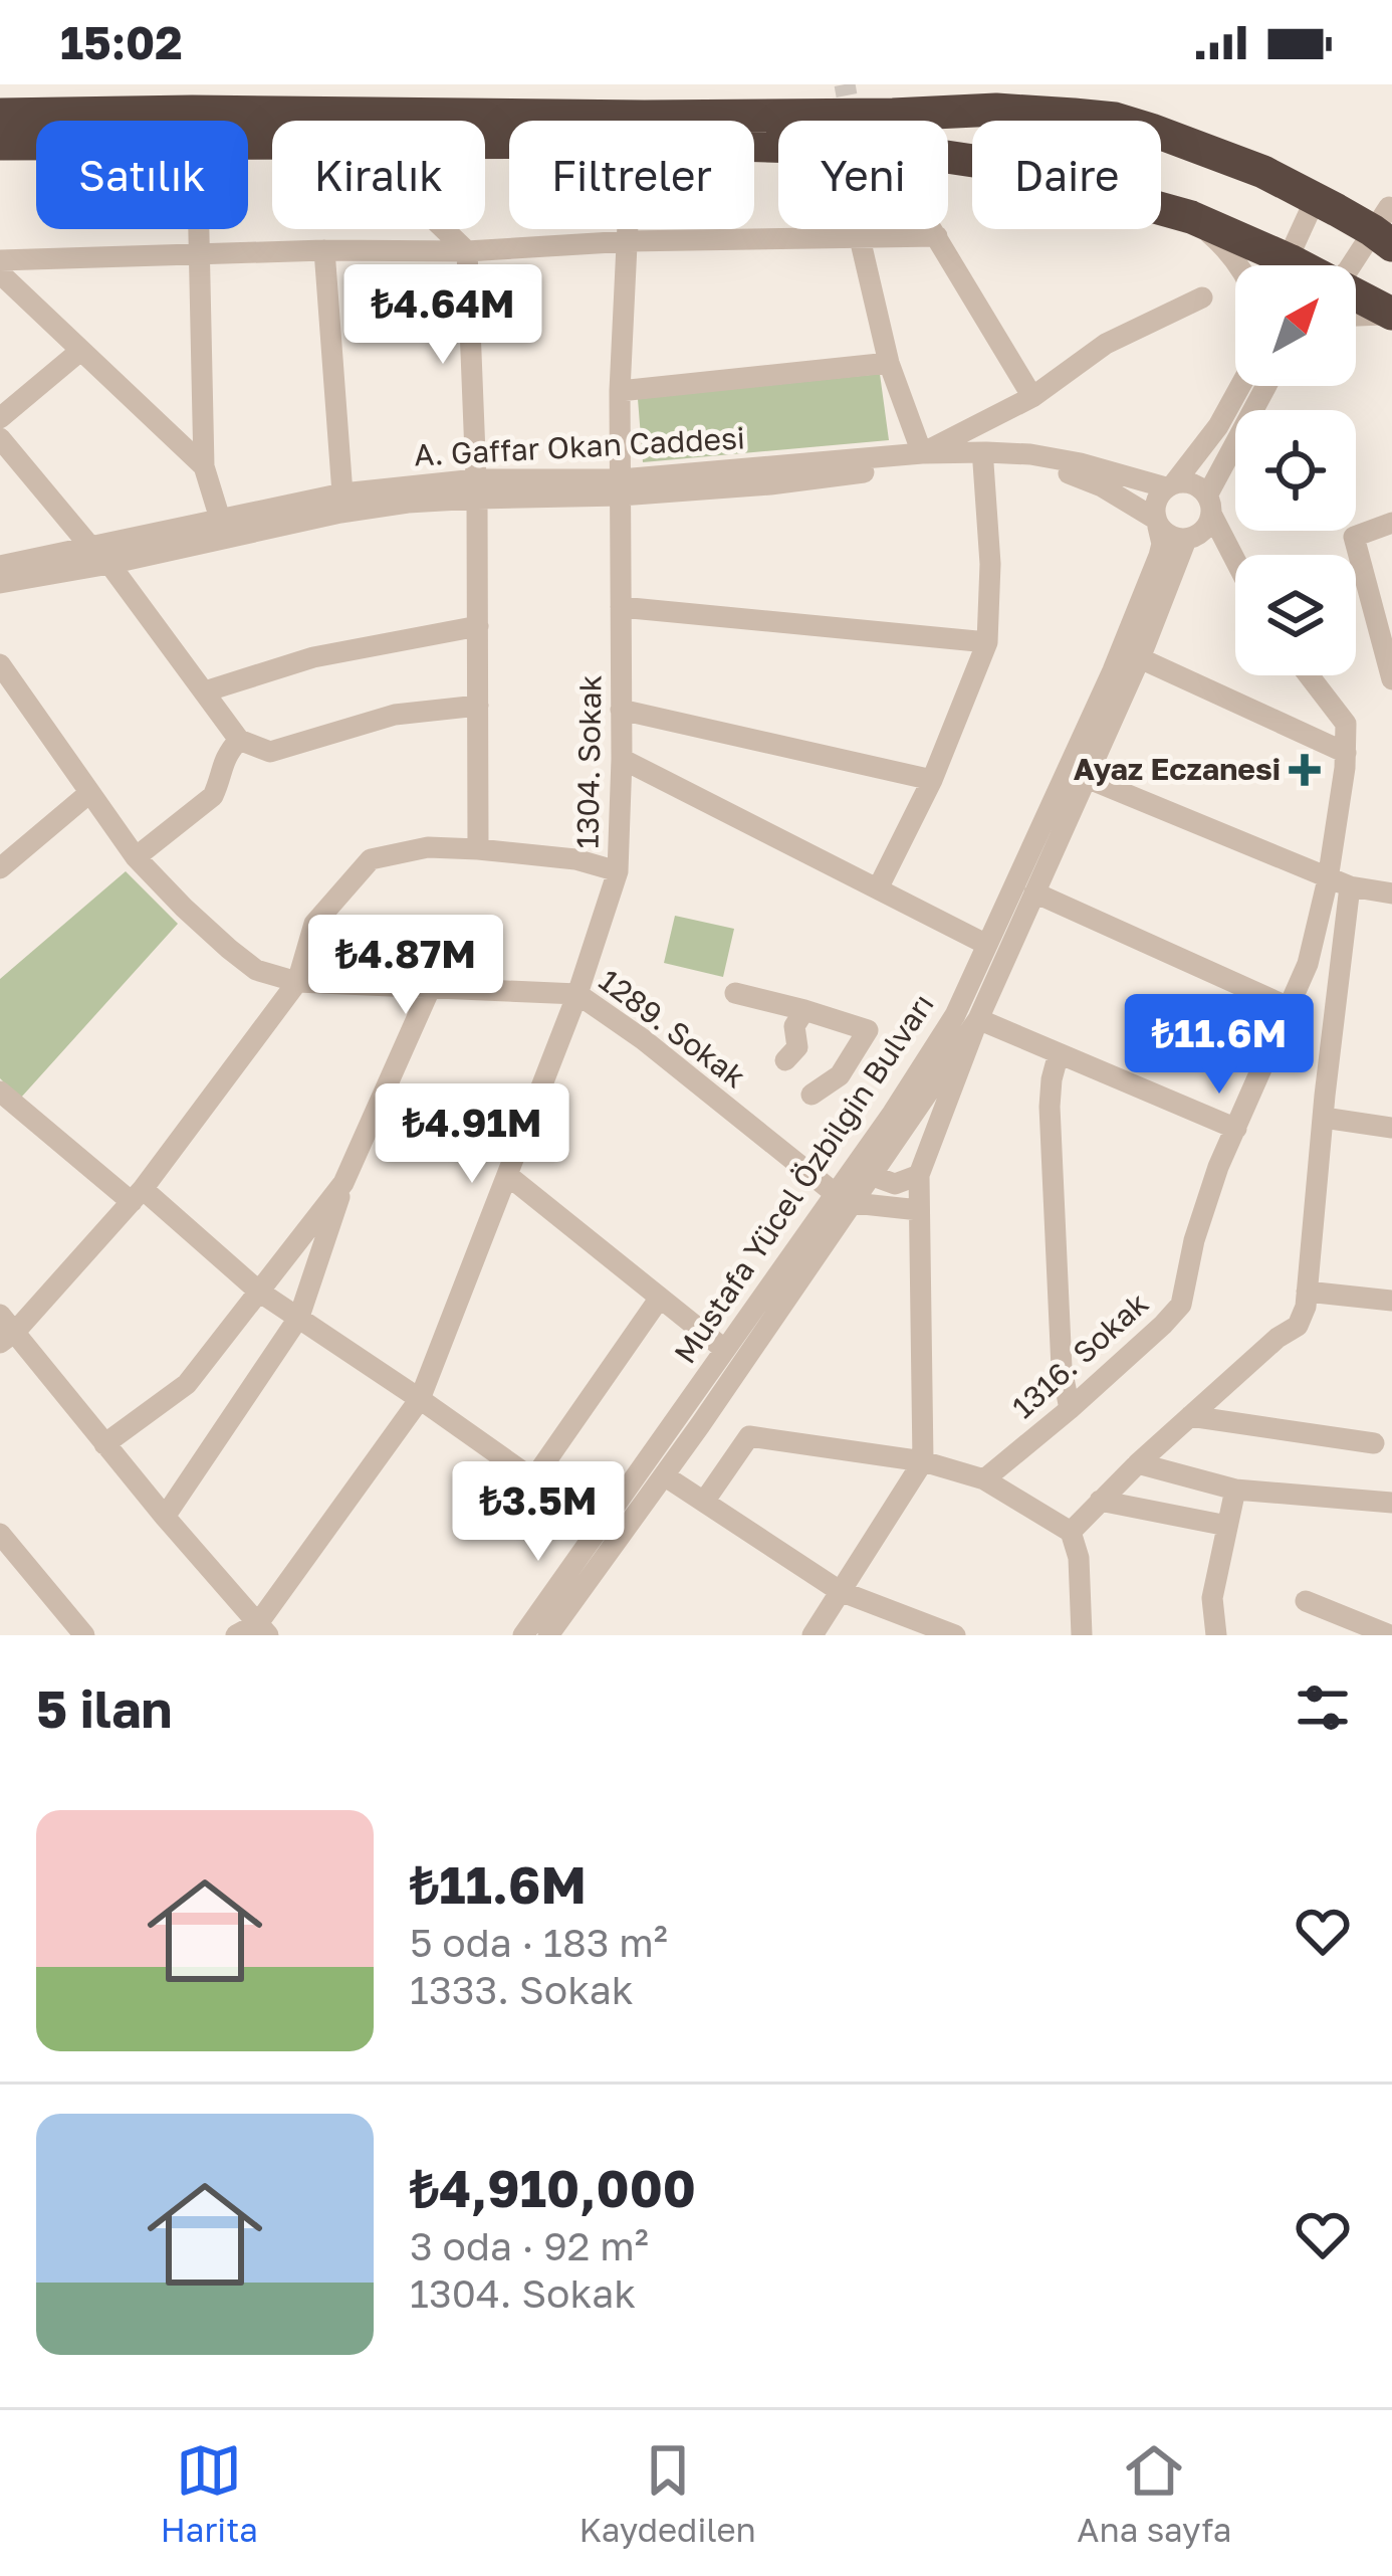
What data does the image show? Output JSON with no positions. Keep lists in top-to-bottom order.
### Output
{
  "streets": {
    "street": [
      "A. Gaffar Okan Caddesi",
      "1304. Sokak",
      "1289. Sokak",
      "Mustafa Yücel Özbilgin Bulvarı",
      "1316. Sokak"
    ]
  },
  "crossings": [
    ["A. Gaffar Okan Caddesi", "1304. Sokak"],
    ["A. Gaffar Okan Caddesi", "Mustafa Yücel Özbilgin Bulvarı"],
    ["1304. Sokak", "1289. Sokak"],
    ["1289. Sokak", "Mustafa Yücel Özbilgin Bulvarı"]
  ],
  "places": {
    "health": ["Ayaz Eczanesi"]
  },
  "north": "top right",
  "page": {
    "status": "15:02",
    "chip": [
      "Satılık",
      "Kiralık",
      "Filtreler",
      "Yeni",
      "Daire"
    ],
    "price": [
      "₺4.64M",
      "₺4.87M",
      "₺11.6M",
      "₺4.91M",
      "₺3.5M"
    ],
    "heading": "5 ilan",
    "list": [
      {
        "name": "₺11.6M",
        "note": "5 oda · 183 m² · 1333. Sokak"
      },
      {
        "name": "₺4,910,000",
        "note": "3 oda · 92 m² · 1304. Sokak"
      }
    ],
    "tabs": ["Harita", "Kaydedilen", "Ana sayfa"]
  }
}
